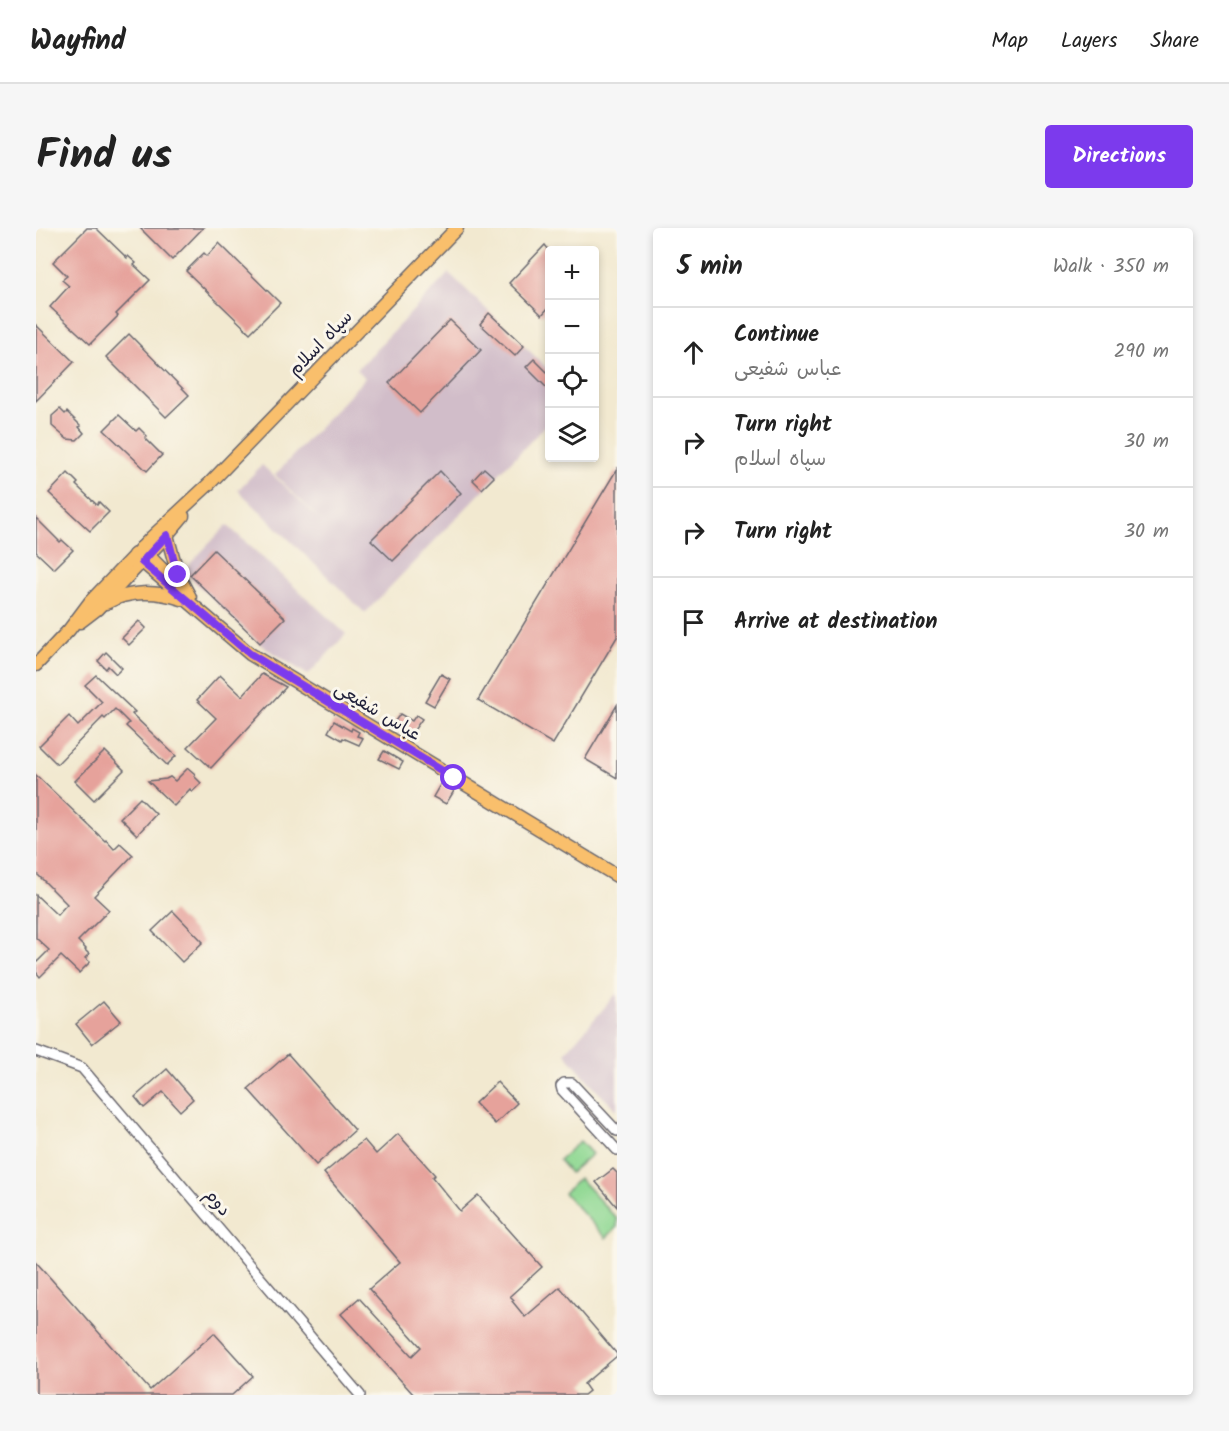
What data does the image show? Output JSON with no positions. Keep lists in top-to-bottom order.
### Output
{
  "streets": {
    "main road": ["سپاه اسلام", "عباس شفیعی"],
    "lane": ["دوم"]
  },
  "crossings": [
    ["سپاه اسلام", "عباس شفیعی"]
  ],
  "page": {
    "header": "Wayfind",
    "nav": ["Map", "Layers", "Share"],
    "title": "Find us",
    "buttons": "Directions",
    "heading": ["5 min", "Walk · 350 m"],
    "map_buttons": ["+", "−"],
    "list": [
      ["Continue", "عباس شفیعی", "290 m"],
      ["Turn right", "سپاه اسلام", "30 m"],
      ["Turn right", "30 m"],
      "Arrive at destination"
    ]
  }
}
